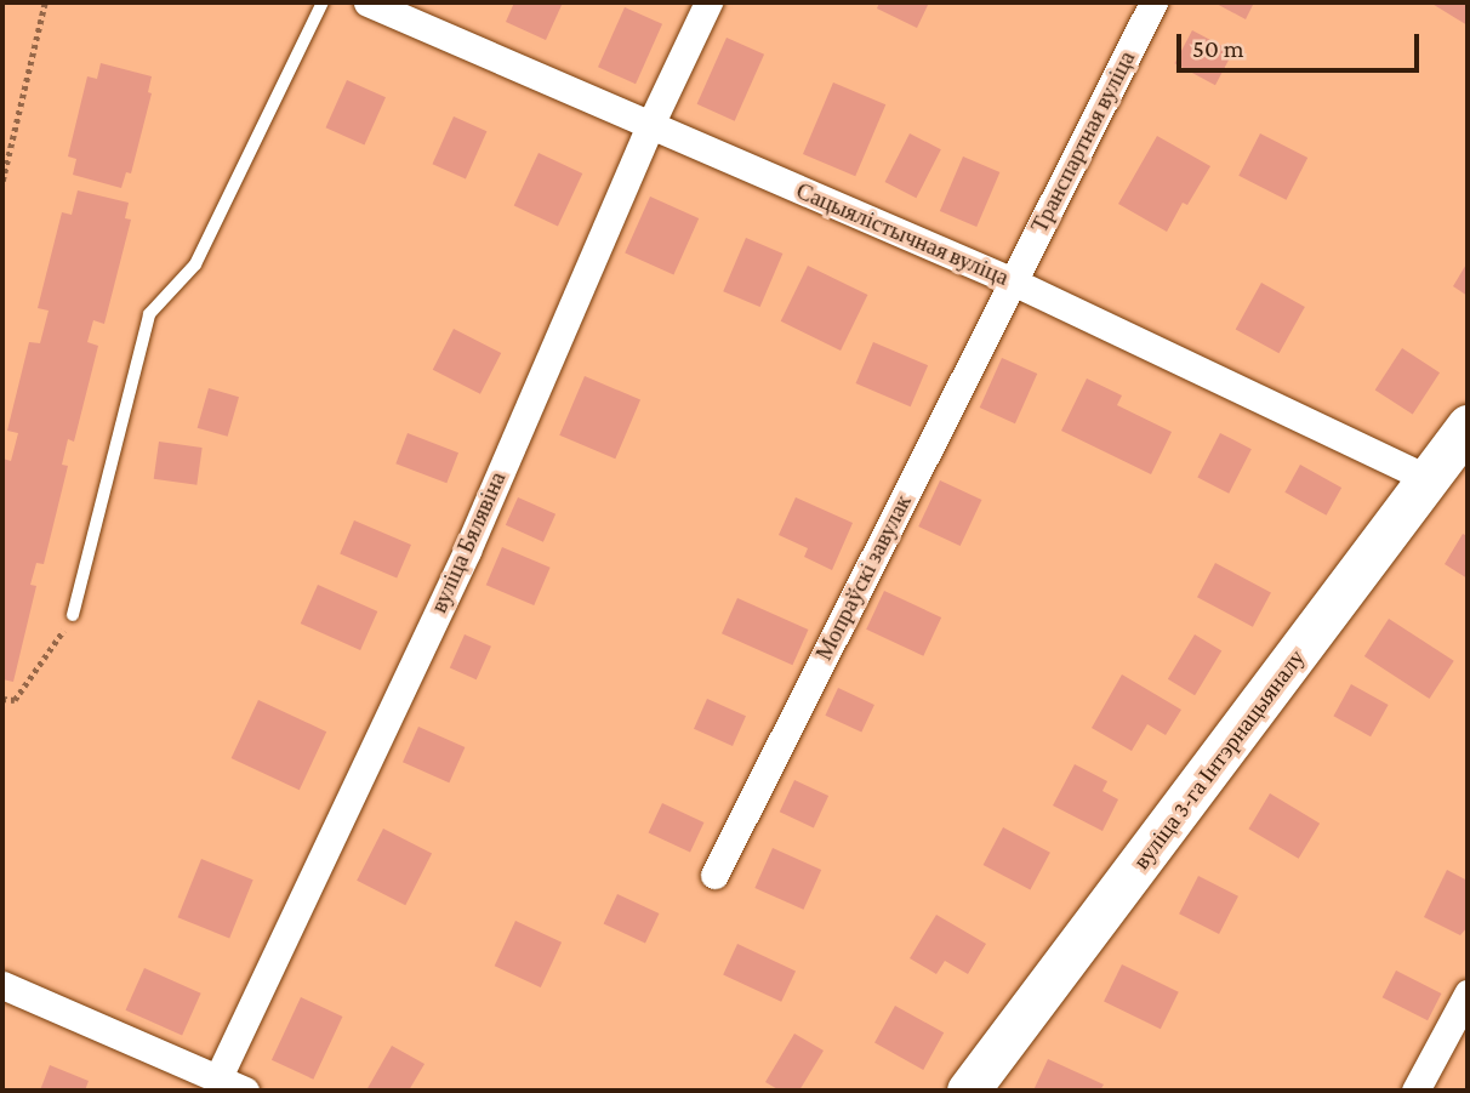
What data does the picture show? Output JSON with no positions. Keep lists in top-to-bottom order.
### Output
{
  "streets": {
    "main road": ["вуліца 3-га Інтэрнацыяналу"],
    "street": [
      "Транспартная вуліца",
      "Сацыялістычная вуліца",
      "вуліца Бялявіна",
      "Мопраўскі завулак"
    ]
  },
  "crossings": [
    ["Транспартная вуліца", "Сацыялістычная вуліца"],
    ["Транспартная вуліца", "Мопраўскі завулак"],
    ["Сацыялістычная вуліца", "вуліца Бялявіна"],
    ["Сацыялістычная вуліца", "Мопраўскі завулак"],
    ["Сацыялістычная вуліца", "вуліца 3-га Інтэрнацыяналу"]
  ],
  "scale_bar": "50 m"
}
